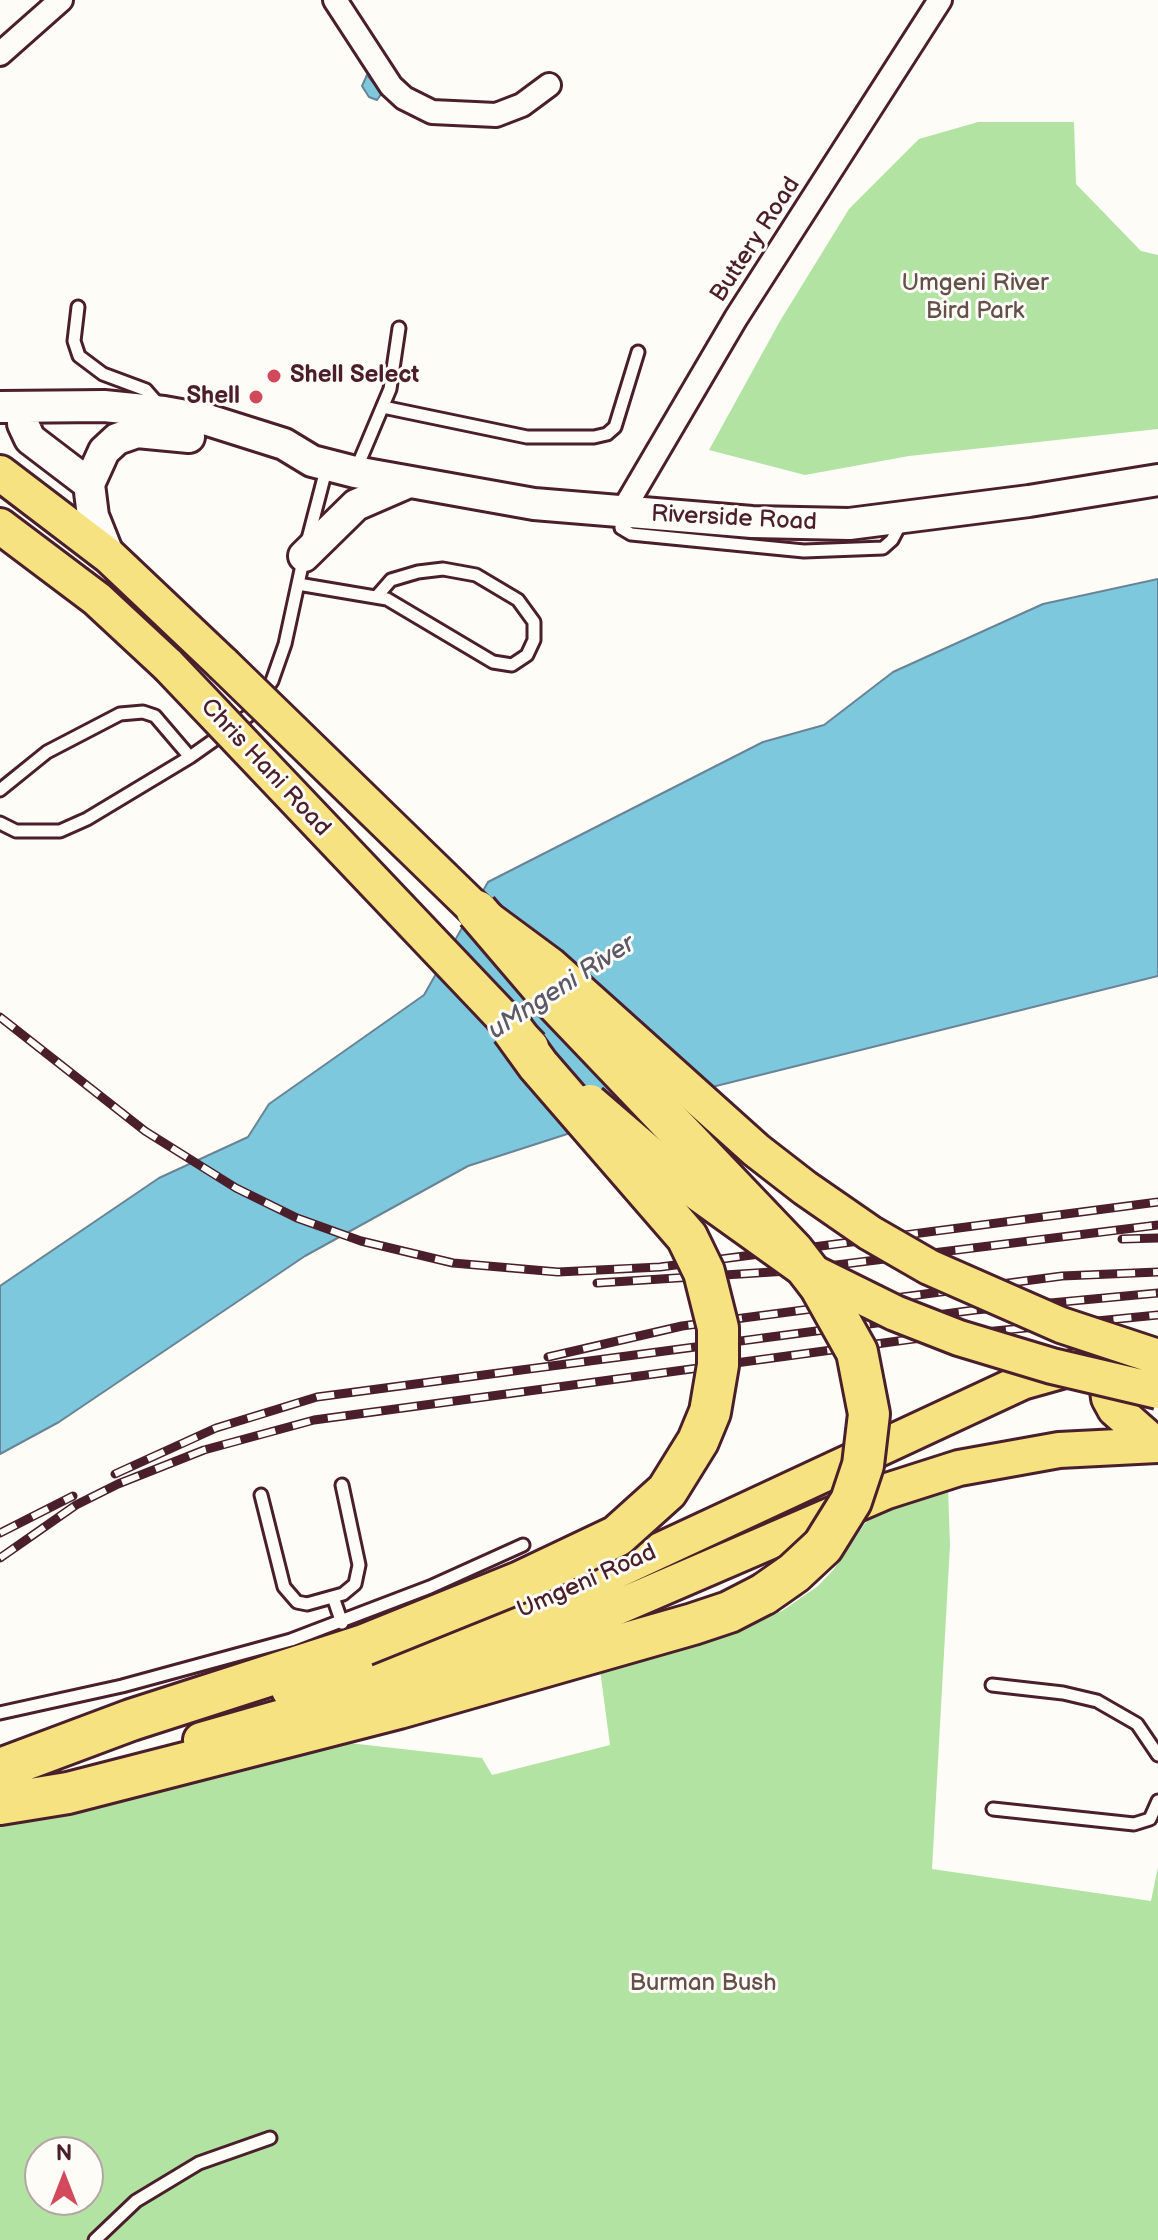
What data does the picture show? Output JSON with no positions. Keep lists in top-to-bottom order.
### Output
{
  "streets": {
    "main road": ["Riverside Road", "Chris Hani Road", "Umgeni Road"],
    "street": ["Buttery Road"]
  },
  "crossings": [
    ["Buttery Road", "Riverside Road"],
    ["Chris Hani Road", "Umgeni Road"]
  ],
  "water": ["uMngeni River"],
  "parks": ["Umgeni River Bird Park", "Burman Bush"],
  "places": ["Shell Select", "Shell"],
  "north": "top"
}
